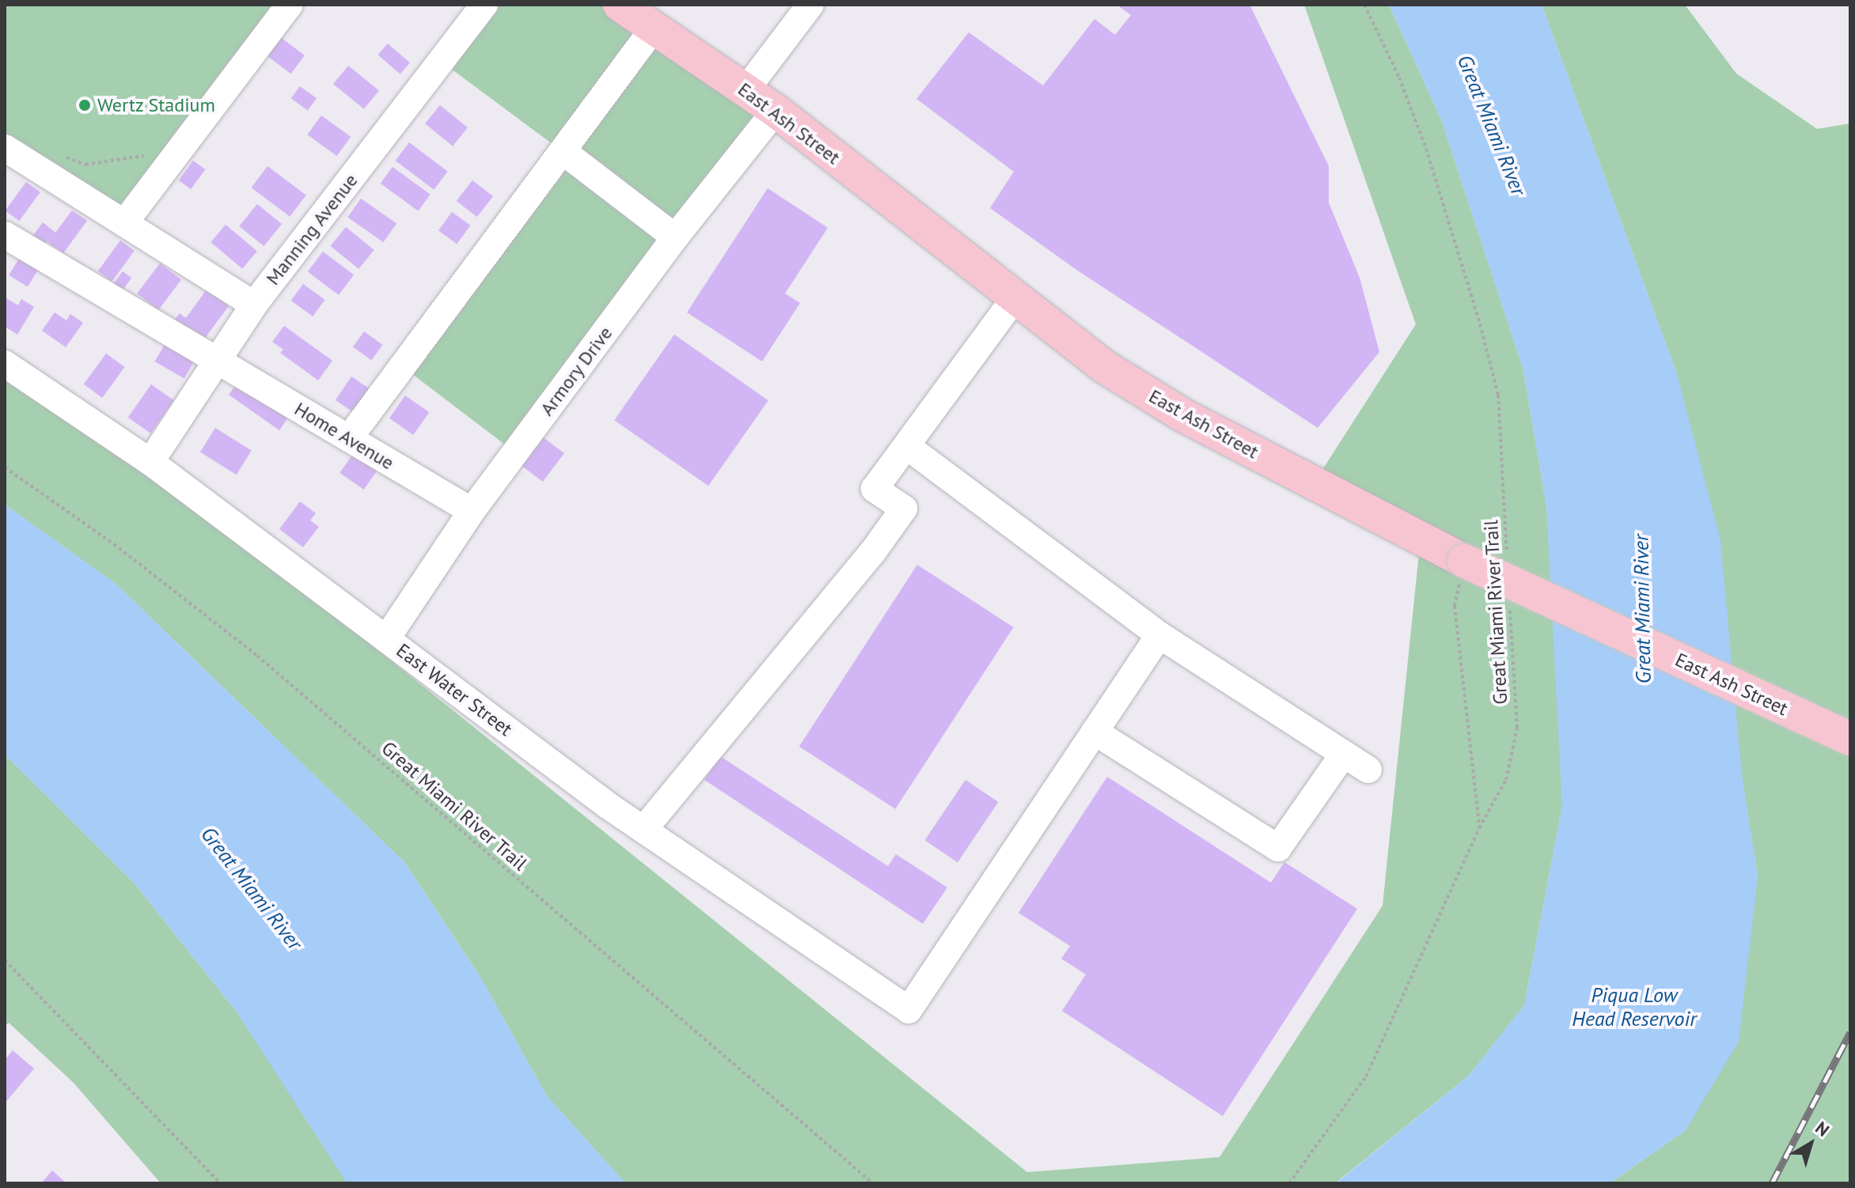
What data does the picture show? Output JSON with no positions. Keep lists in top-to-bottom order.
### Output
{
  "streets": {
    "main road": ["East Ash Street"],
    "street": [
      "Manning Avenue",
      "Armory Drive",
      "Home Avenue",
      "East Water Street"
    ],
    "path": ["Great Miami River Trail"]
  },
  "crossings": [
    ["East Ash Street", "Armory Drive"],
    ["Manning Avenue", "Home Avenue"],
    ["Manning Avenue", "East Water Street"],
    ["Armory Drive", "Home Avenue"],
    ["Armory Drive", "East Water Street"]
  ],
  "water": ["Great Miami River", "Piqua Low Head Reservoir"],
  "places": ["Wertz Stadium"],
  "north": "top right"
}
